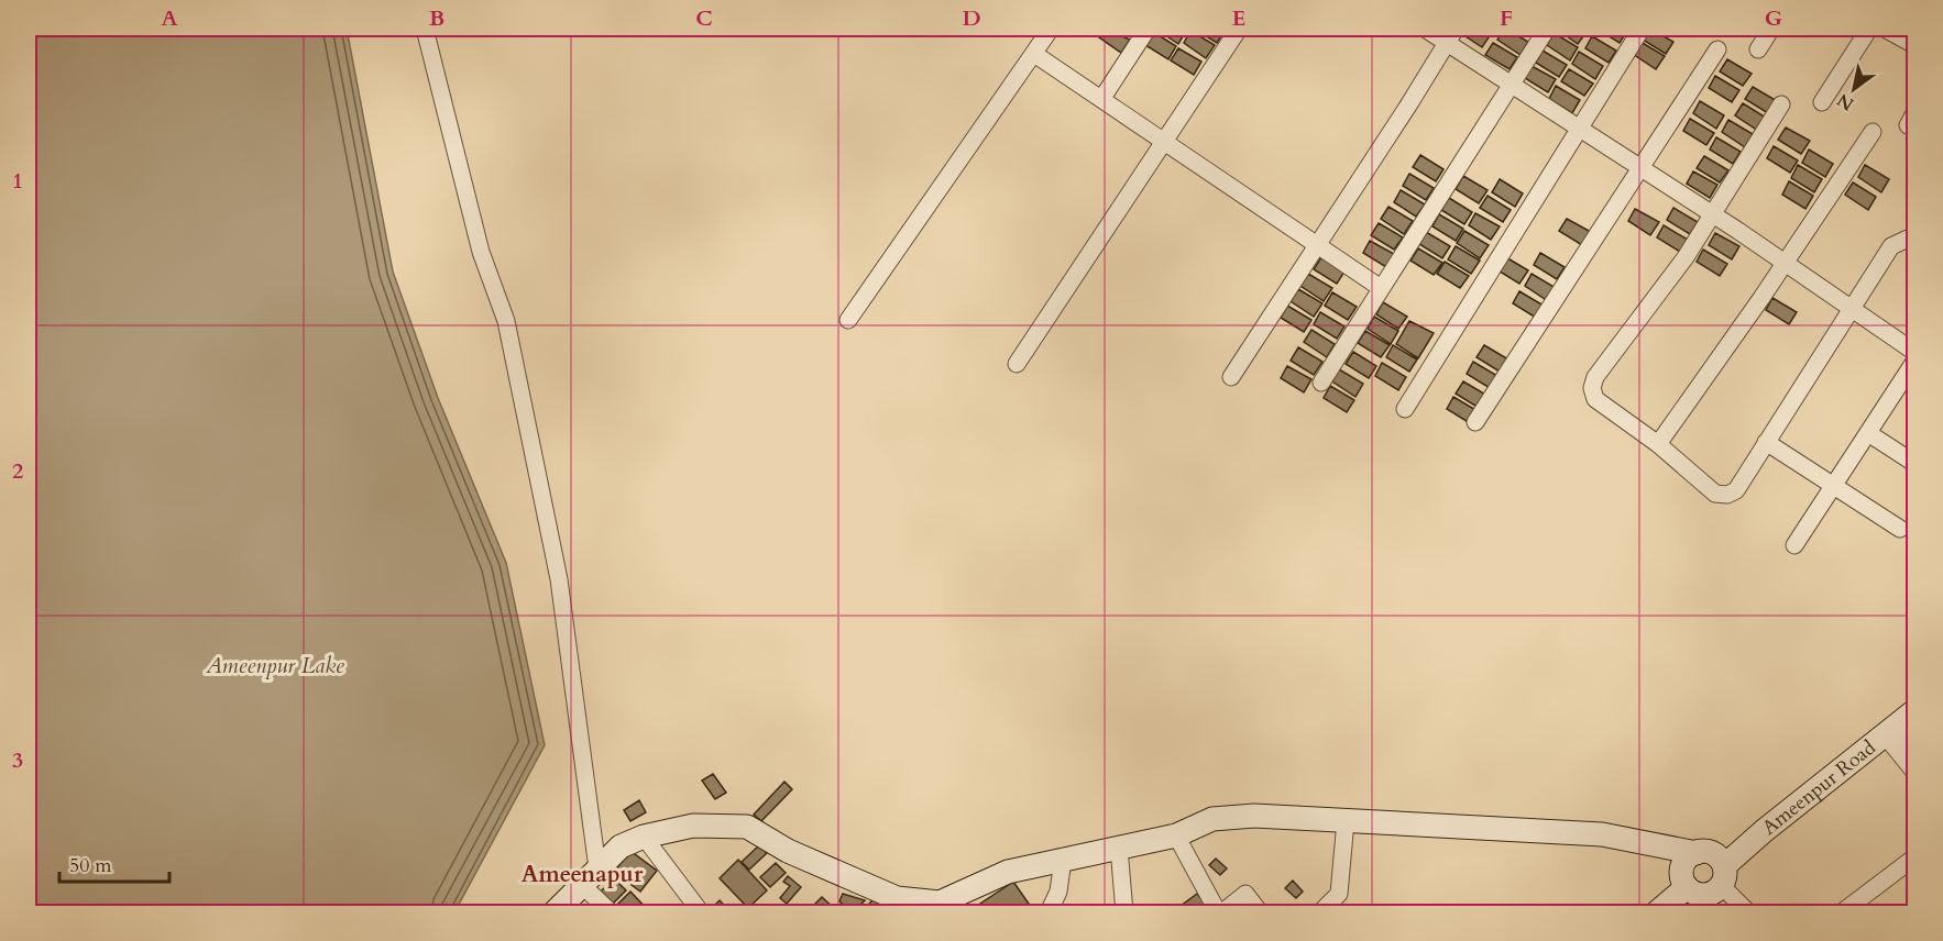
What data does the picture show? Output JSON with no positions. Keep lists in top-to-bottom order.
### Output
{
  "streets": {
    "street": ["Ameenpur Road"]
  },
  "districts": ["Ameenapur"],
  "water": ["Ameenpur Lake"],
  "scale_bar": "50 m",
  "north": "bottom left",
  "grid": {
    "columns": [
      "A",
      "B",
      "C",
      "D",
      "E",
      "F",
      "G"
    ],
    "rows": ["1", "2", "3"]
  }
}
